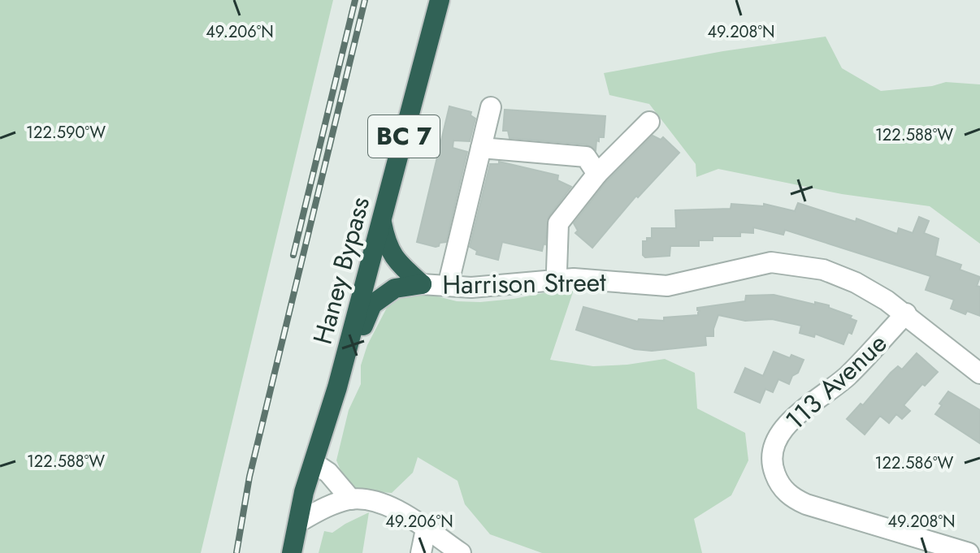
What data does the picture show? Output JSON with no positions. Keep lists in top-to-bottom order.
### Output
{
  "streets": {
    "highway": ["BC 7", "Haney Bypass"],
    "street": ["Harrison Street", "113 Avenue"]
  },
  "crossings": [
    ["Harrison Street", "113 Avenue"]
  ],
  "coordinates": [
    "49.206°N",
    "49.208°N",
    "122.590°W",
    "122.588°W",
    "122.586°W"
  ]
}
